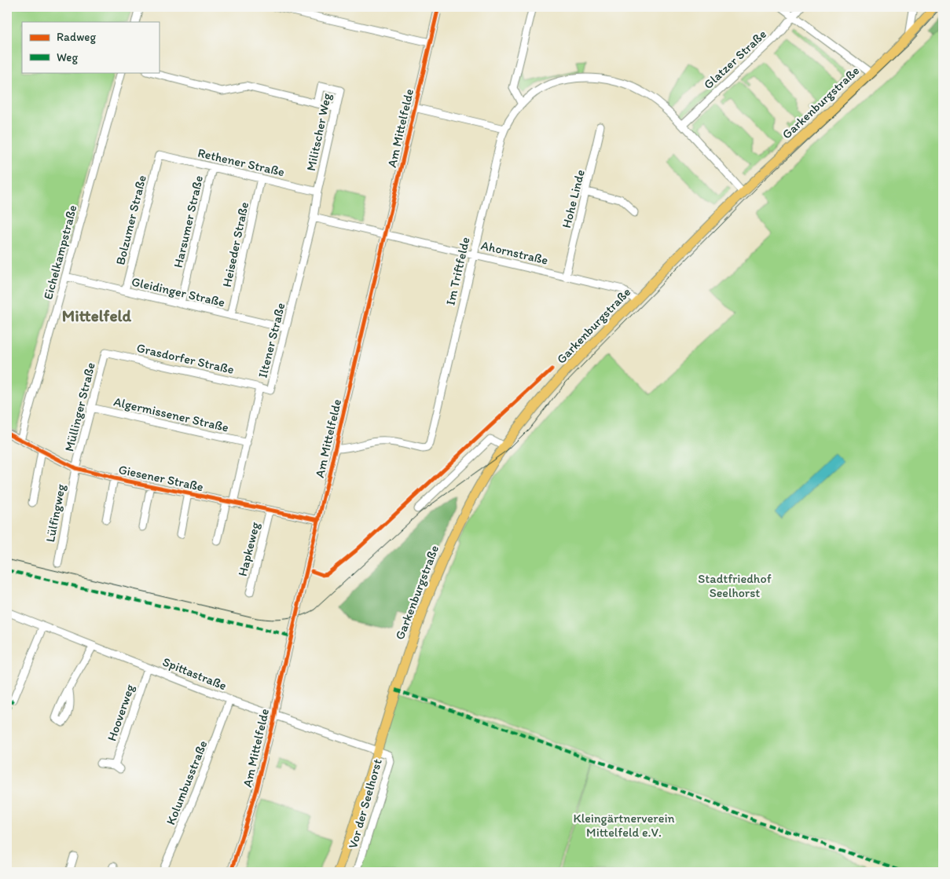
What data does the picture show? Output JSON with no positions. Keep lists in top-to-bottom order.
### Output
{
  "streets": {
    "main road": ["Garkenburgstraße"],
    "street": [
      "Glatzer Straße",
      "Am Mittelfelde",
      "Militscher Weg",
      "Rethener Straße",
      "Hohe Linde",
      "Bolzumer Straße",
      "Harsumer Straße",
      "Heiseder Straße",
      "Eichelkampstraße",
      "Ahornstraße",
      "Im Triftfelde",
      "Gleidinger Straße",
      "Iltener Straße",
      "Grasdorfer Straße",
      "Müllinger Straße",
      "Algermissener Straße",
      "Giesener Straße",
      "Lülfingweg",
      "Hapkeweg",
      "Spittastraße",
      "Hooverweg",
      "Kolumbusstraße",
      "Vor der Seelhorst"
    ]
  },
  "crossings": [
    ["Glatzer Straße", "Im Triftfelde"],
    ["Garkenburgstraße", "Ahornstraße"],
    ["Garkenburgstraße", "Im Triftfelde"],
    ["Garkenburgstraße", "Spittastraße"],
    ["Garkenburgstraße", "Vor der Seelhorst"],
    ["Am Mittelfelde", "Ahornstraße"],
    ["Am Mittelfelde", "Im Triftfelde"],
    ["Am Mittelfelde", "Giesener Straße"],
    ["Am Mittelfelde", "Spittastraße"],
    ["Militscher Weg", "Rethener Straße"],
    ["Militscher Weg", "Iltener Straße"],
    ["Rethener Straße", "Bolzumer Straße"],
    ["Rethener Straße", "Harsumer Straße"],
    ["Rethener Straße", "Heiseder Straße"],
    ["Rethener Straße", "Iltener Straße"],
    ["Hohe Linde", "Ahornstraße"],
    ["Bolzumer Straße", "Gleidinger Straße"],
    ["Harsumer Straße", "Gleidinger Straße"],
    ["Heiseder Straße", "Gleidinger Straße"],
    ["Eichelkampstraße", "Gleidinger Straße"],
    ["Eichelkampstraße", "Giesener Straße"],
    ["Ahornstraße", "Im Triftfelde"],
    ["Ahornstraße", "Iltener Straße"],
    ["Gleidinger Straße", "Iltener Straße"],
    ["Iltener Straße", "Grasdorfer Straße"],
    ["Iltener Straße", "Algermissener Straße"],
    ["Iltener Straße", "Giesener Straße"],
    ["Grasdorfer Straße", "Müllinger Straße"],
    ["Müllinger Straße", "Algermissener Straße"],
    ["Müllinger Straße", "Giesener Straße"],
    ["Müllinger Straße", "Lülfingweg"],
    ["Giesener Straße", "Lülfingweg"],
    ["Giesener Straße", "Hapkeweg"],
    ["Spittastraße", "Hooverweg"],
    ["Spittastraße", "Kolumbusstraße"],
    ["Spittastraße", "Vor der Seelhorst"]
  ],
  "districts": ["Mittelfeld"],
  "parks": ["Stadtfriedhof Seelhorst", "Kleingärtnerverein Mittelfeld e.V."],
  "legend": ["Radweg", "Weg"]
}
